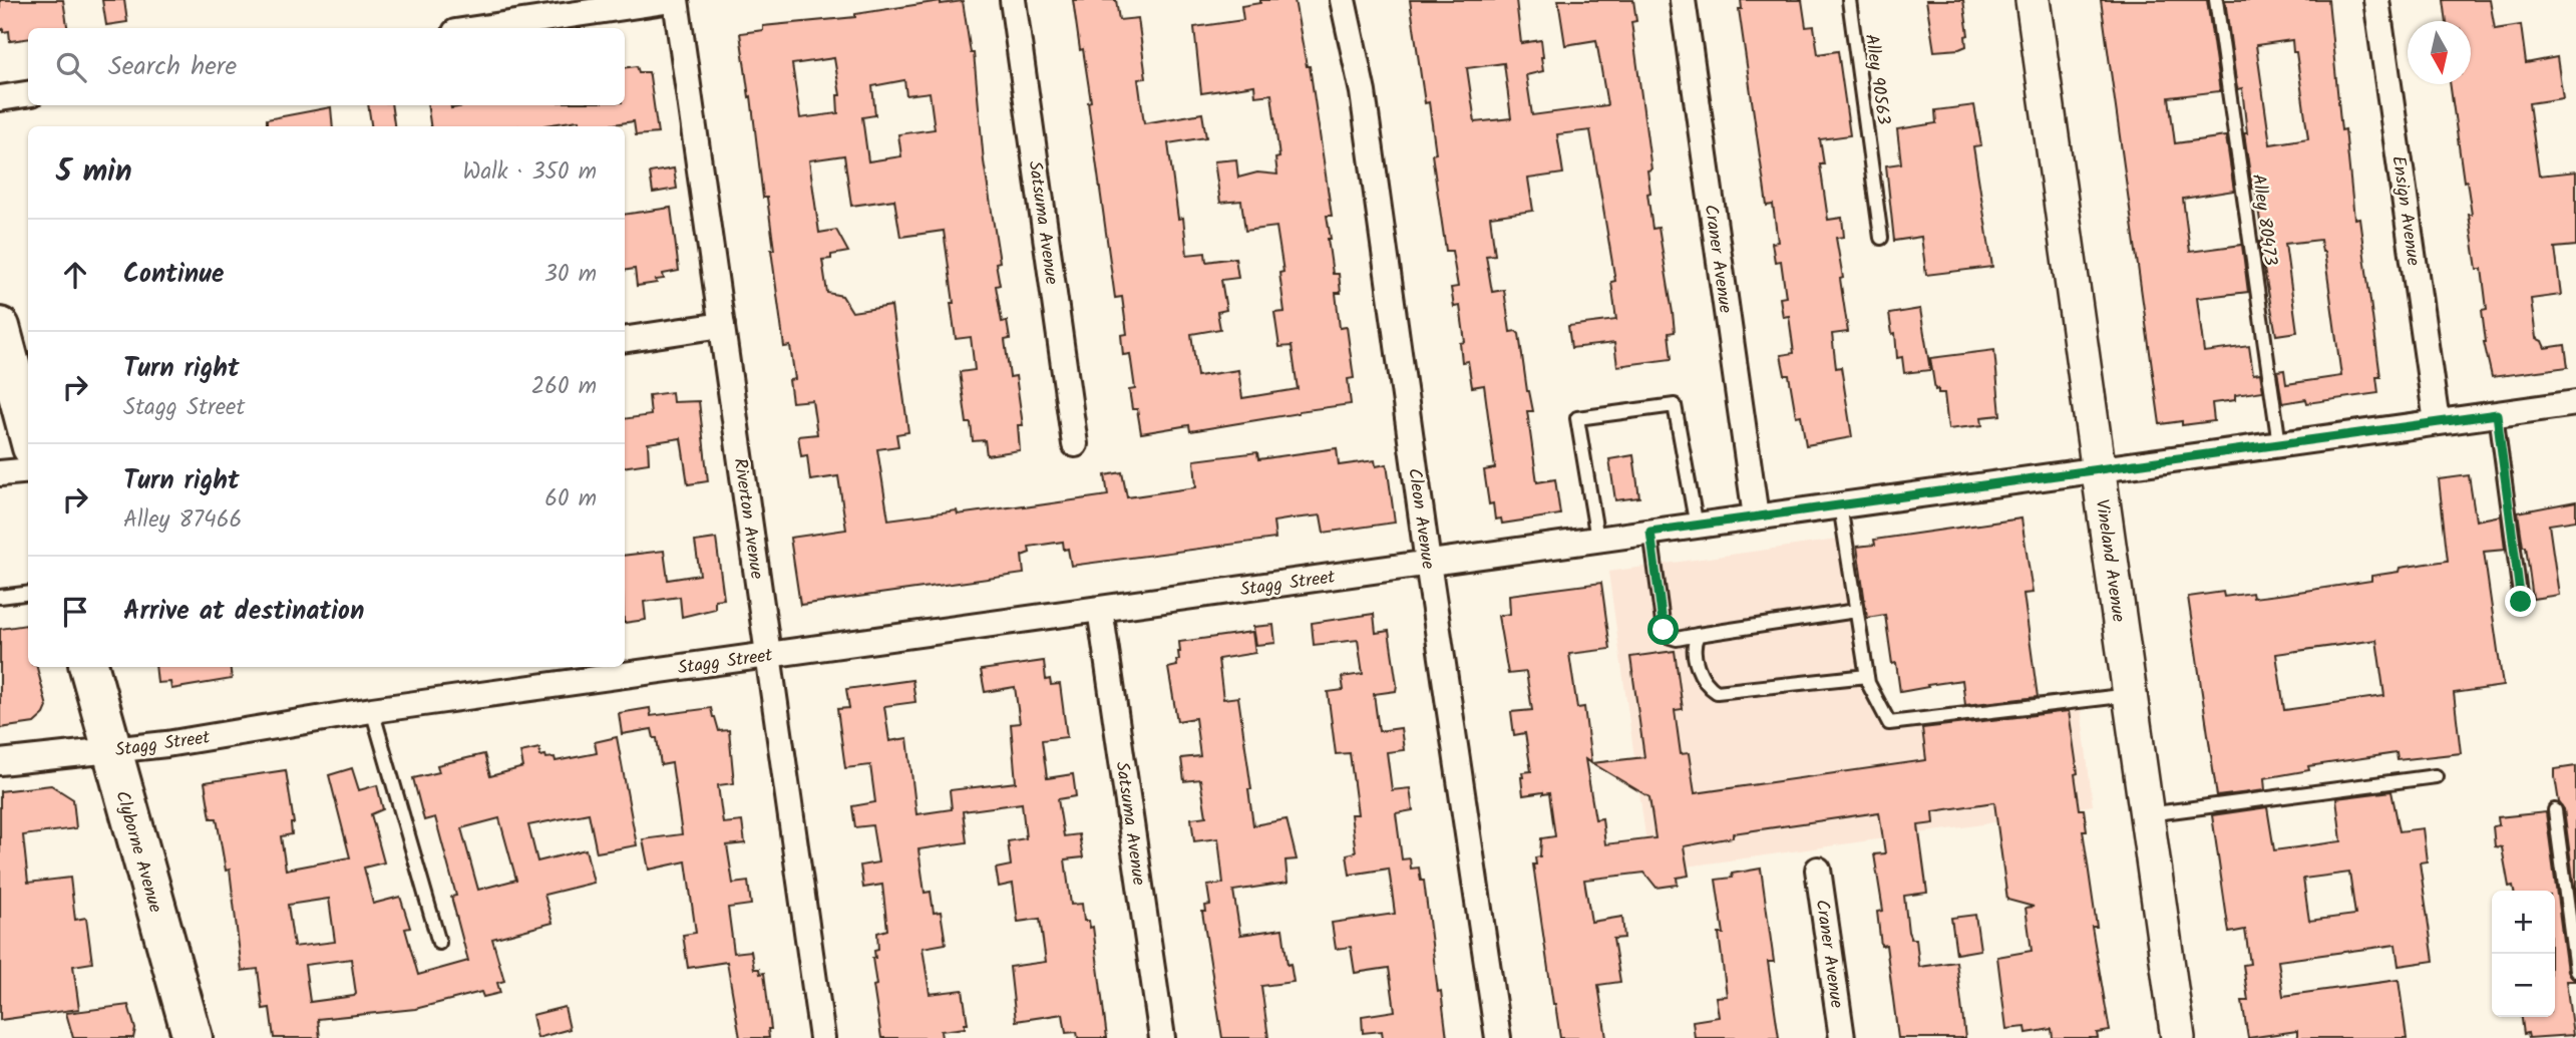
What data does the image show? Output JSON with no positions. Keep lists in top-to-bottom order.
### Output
{
  "streets": {
    "main road": ["Vineland Avenue", "Clyborne Avenue"],
    "street": [
      "Ensign Avenue",
      "Satsuma Avenue",
      "Craner Avenue",
      "Riverton Avenue",
      "Cleon Avenue",
      "Stagg Street"
    ],
    "lane": ["Alley 90563", "Alley 80473"]
  },
  "crossings": [
    ["Ensign Avenue", "Stagg Street"],
    ["Alley 80473", "Stagg Street"],
    ["Satsuma Avenue", "Stagg Street"],
    ["Craner Avenue", "Stagg Street"],
    ["Riverton Avenue", "Stagg Street"],
    ["Cleon Avenue", "Stagg Street"],
    ["Vineland Avenue", "Stagg Street"],
    ["Stagg Street", "Clyborne Avenue"]
  ],
  "north": "bottom",
  "page": {
    "search": "Search here",
    "heading": ["5 min", "Walk · 350 m"],
    "list": [
      ["Continue", "30 m"],
      ["Turn right", "Stagg Street", "260 m"],
      ["Turn right", "Alley 87466", "60 m"],
      "Arrive at destination"
    ],
    "map_buttons": ["+", "−"]
  }
}
